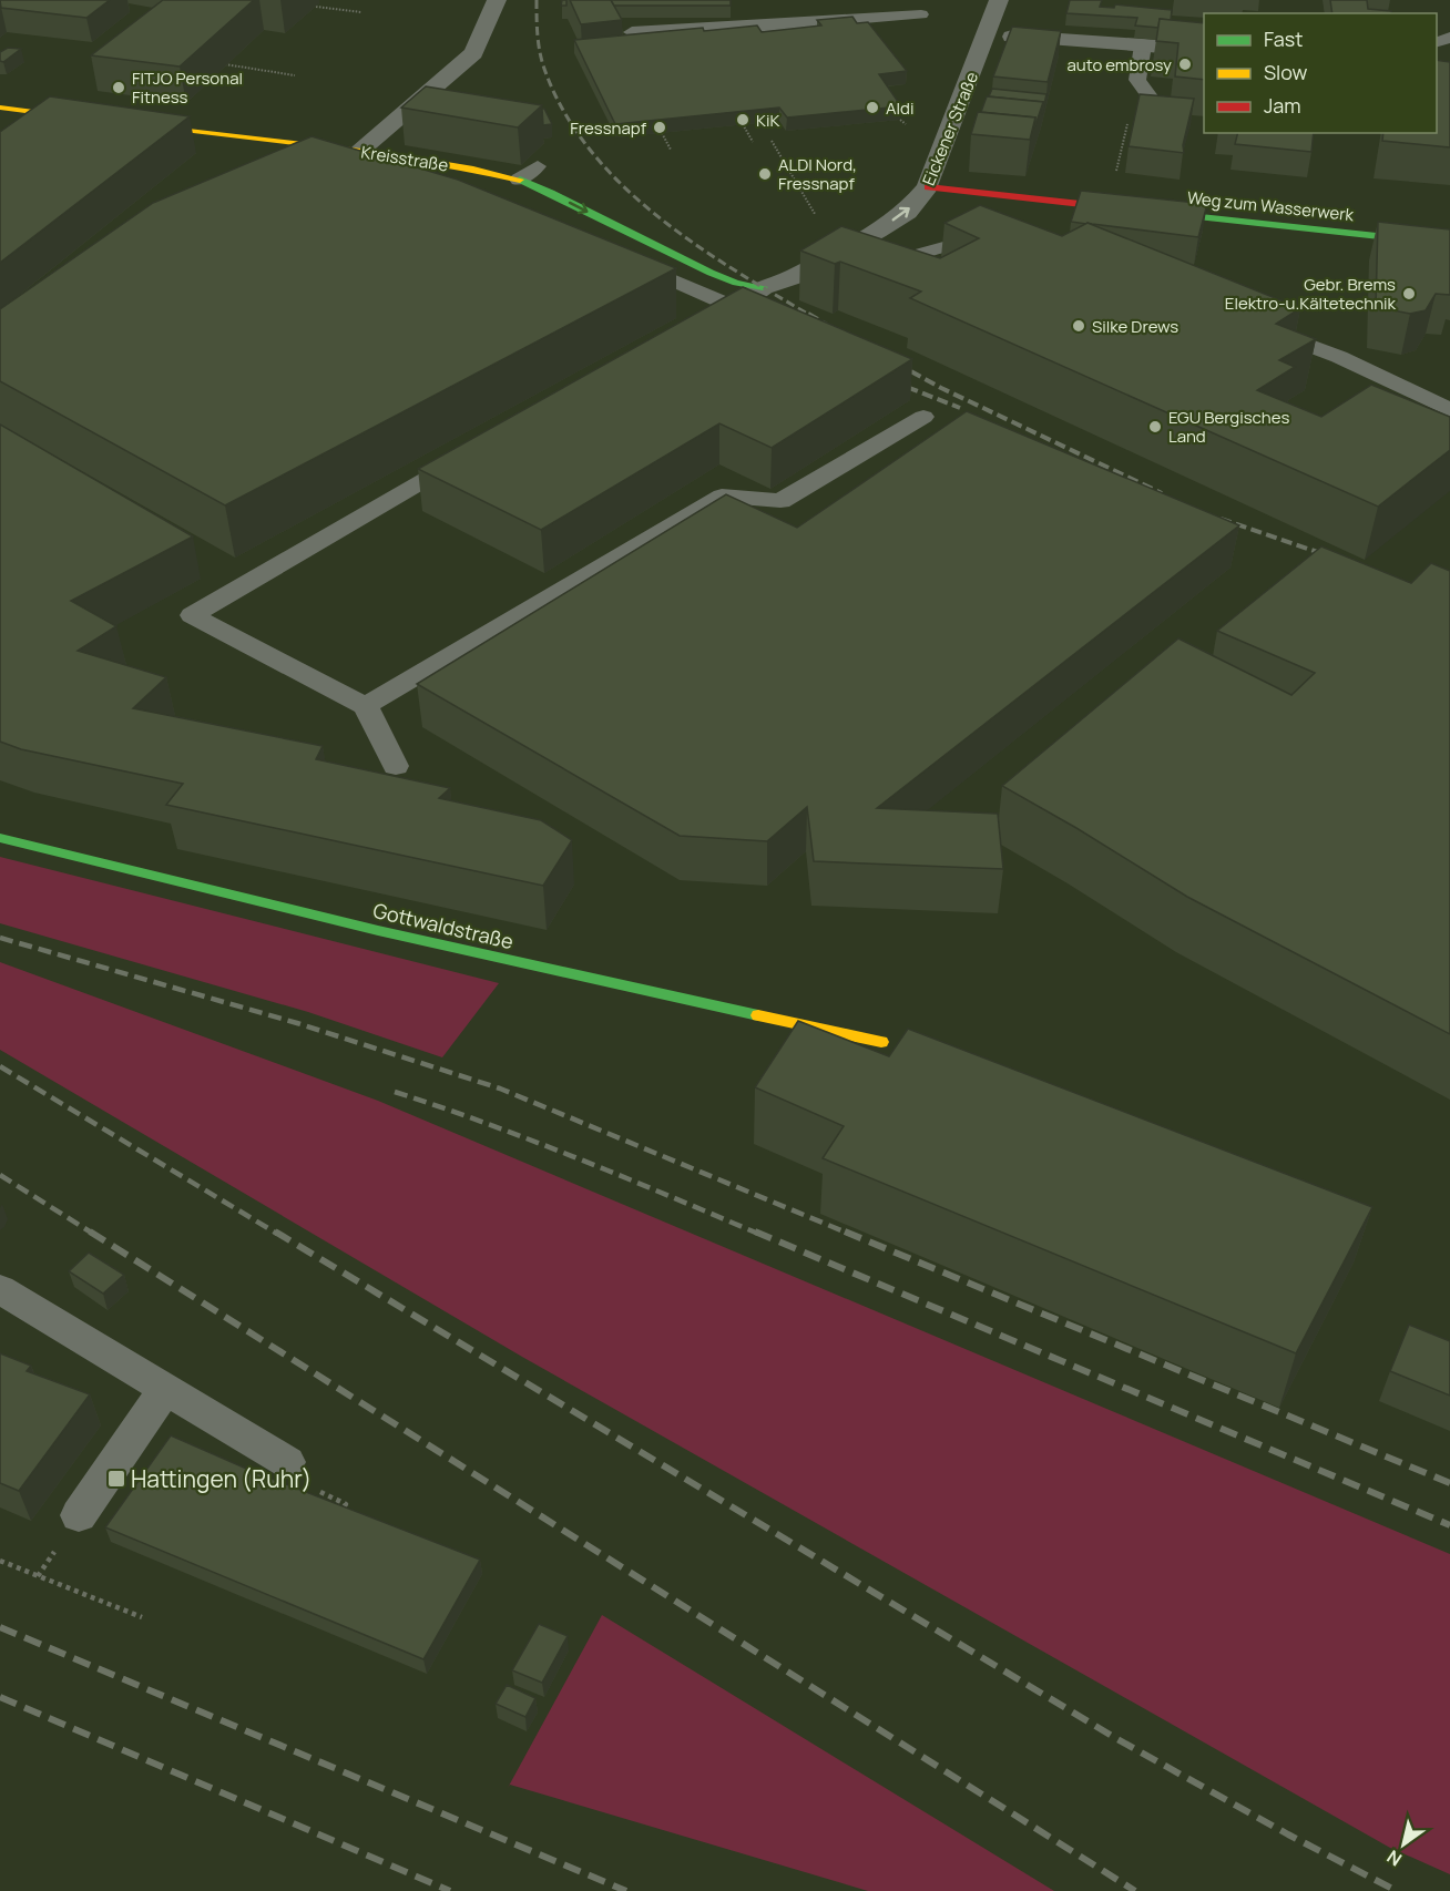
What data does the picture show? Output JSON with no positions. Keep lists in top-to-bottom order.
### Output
{
  "streets": {
    "street": [
      "Eickener Straße",
      "Kreisstraße",
      "Weg zum Wasserwerk",
      "Gottwaldstraße"
    ]
  },
  "crossings": [
    ["Eickener Straße", "Kreisstraße"],
    ["Eickener Straße", "Weg zum Wasserwerk"]
  ],
  "one_way": ["Kreisstraße"],
  "places": {
    "other": [
      "auto embrosy",
      "FITJO Personal Fitness",
      "Aldi",
      "KiK",
      "Fressnapf",
      "ALDI Nord, Fressnapf",
      "Gebr. Brems Elektro-u.Kältetechnik",
      "Silke Drews",
      "EGU Bergisches Land"
    ],
    "transit": ["Hattingen (Ruhr)"]
  },
  "legend": ["Fast", "Slow", "Jam"],
  "north": "bottom left"
}
